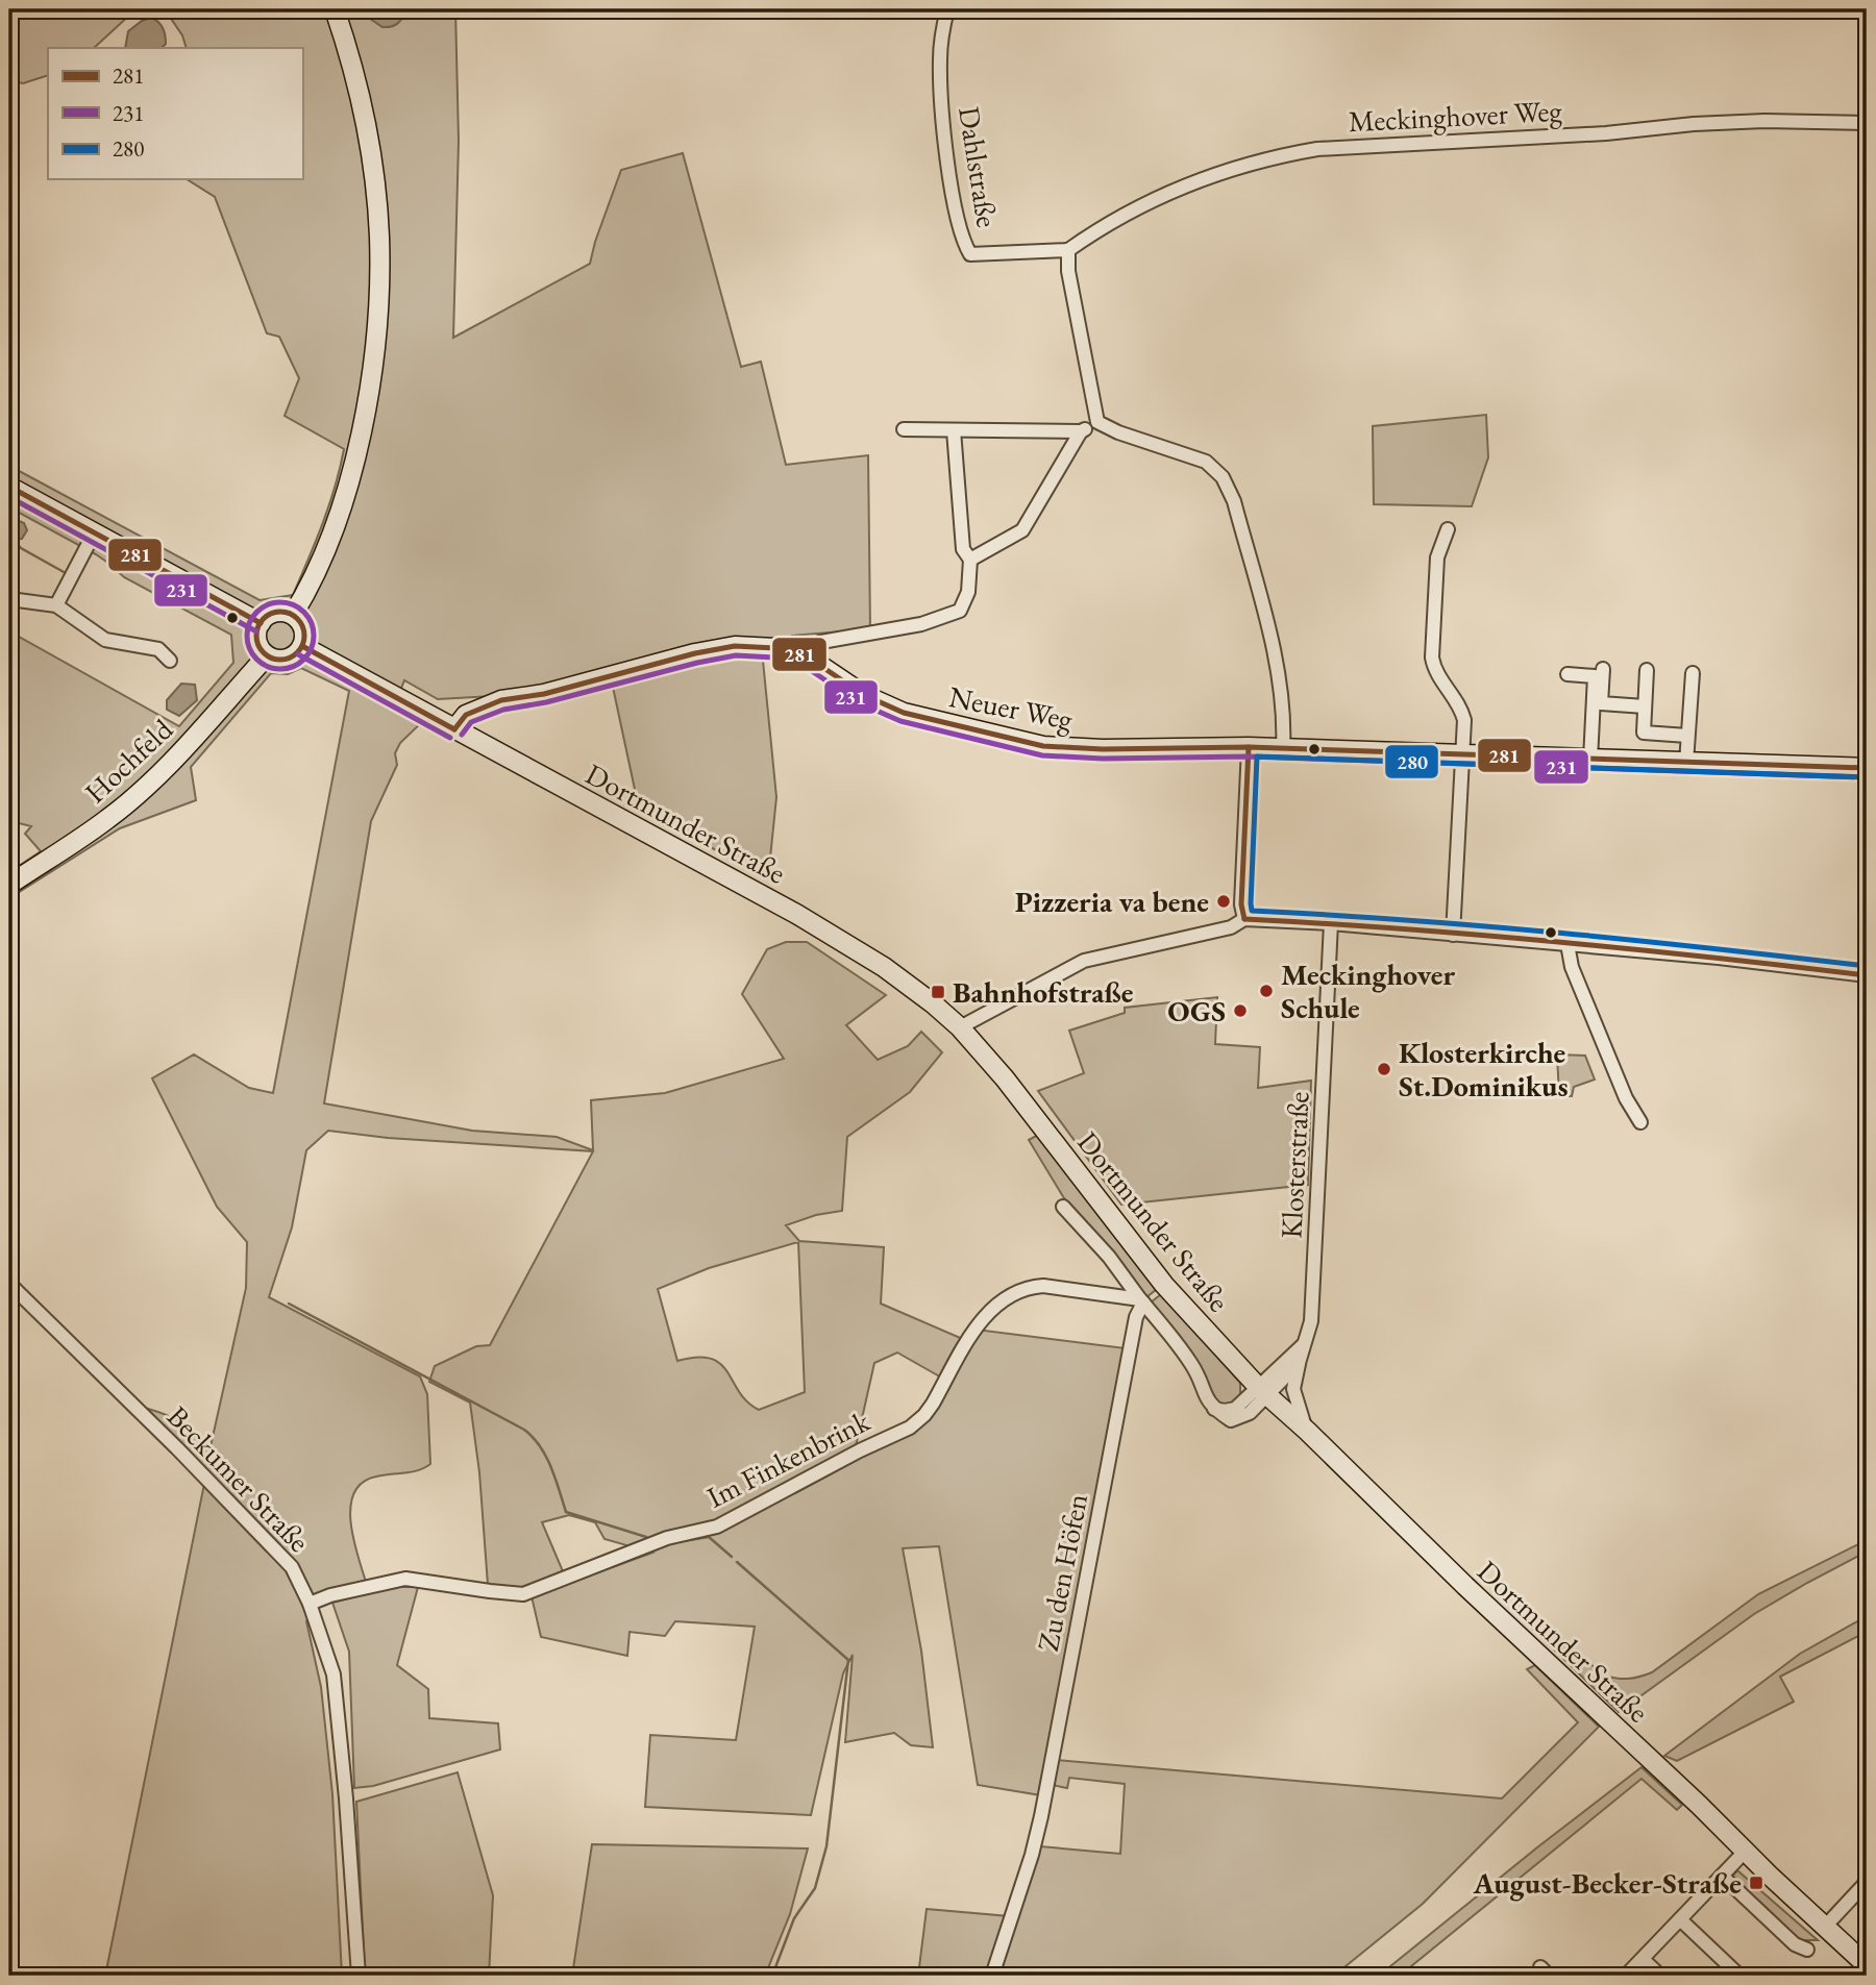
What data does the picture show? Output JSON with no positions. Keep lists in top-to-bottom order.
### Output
{
  "streets": {
    "main road": ["Neuer Weg", "Hochfeld", "Dortmunder Straße"],
    "street": [
      "Meckinghover Weg",
      "Dahlstraße",
      "Klosterstraße",
      "Im Finkenbrink",
      "Beckumer Straße",
      "Zu den Höfen"
    ]
  },
  "crossings": [
    ["Meckinghover Weg", "Dahlstraße"],
    ["Neuer Weg", "Dortmunder Straße"],
    ["Hochfeld", "Dortmunder Straße"],
    ["Dortmunder Straße", "Klosterstraße"],
    ["Im Finkenbrink", "Beckumer Straße"],
    ["Im Finkenbrink", "Zu den Höfen"]
  ],
  "places": {
    "other": [
      "Pizzeria va bene",
      "Meckinghover Schule",
      "OGS",
      "Klosterkirche St.Dominikus"
    ],
    "transit": ["Bahnhofstraße", "August-Becker-Straße"]
  },
  "lines": ["transit line 281", "transit line 231", "transit line 280"],
  "legend": ["281", "231", "280"]
}
